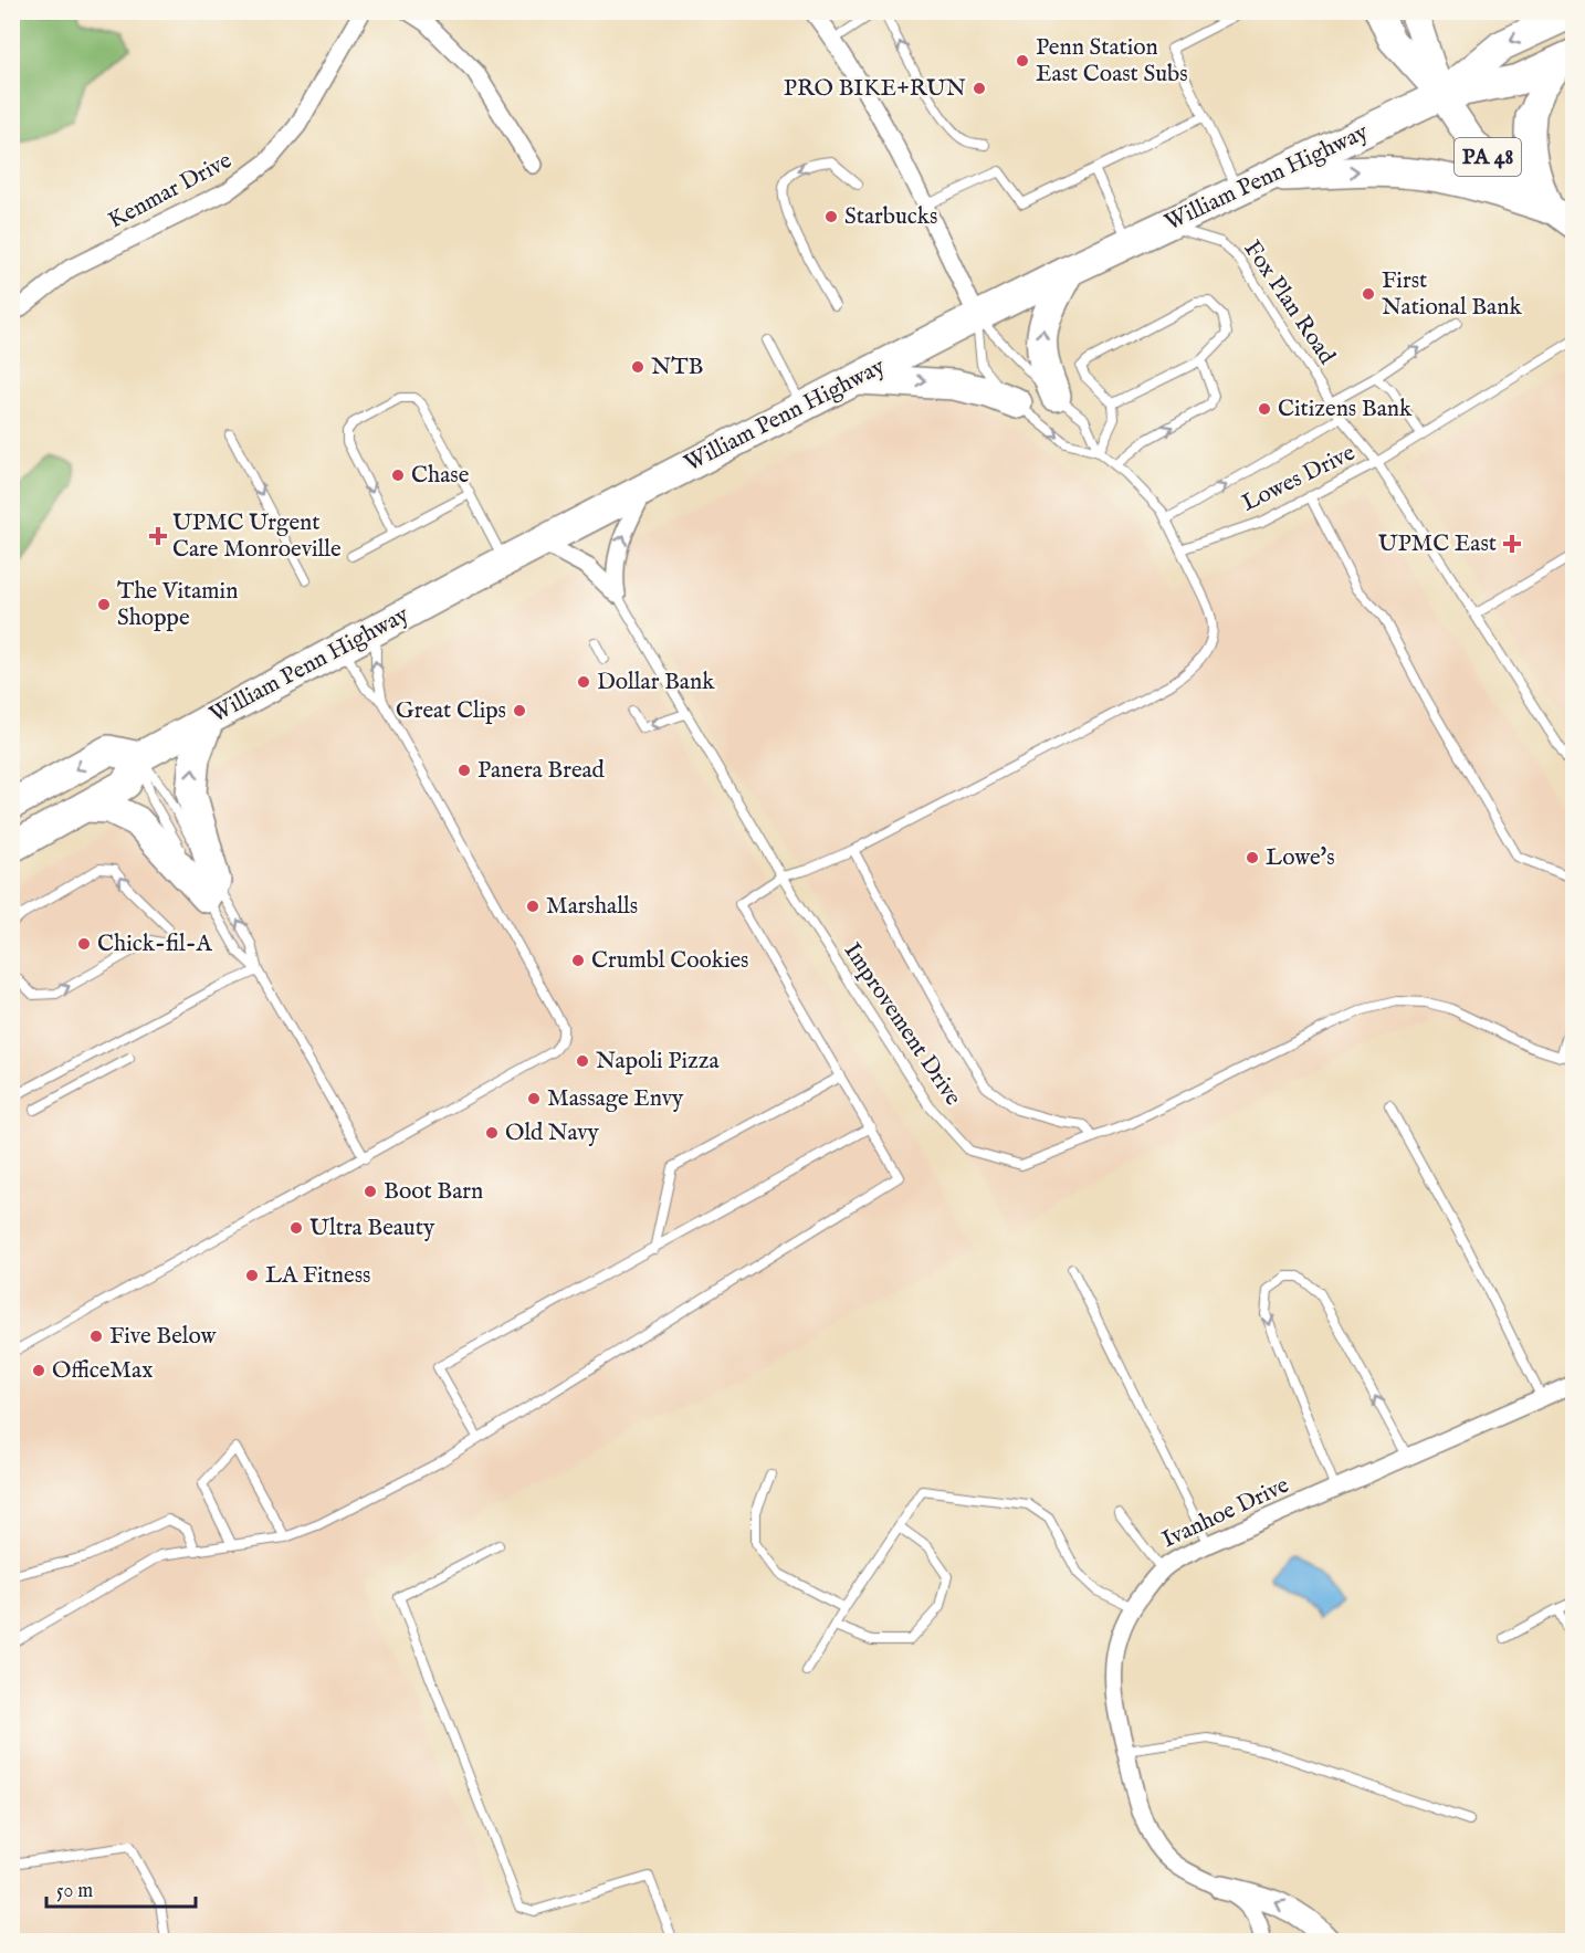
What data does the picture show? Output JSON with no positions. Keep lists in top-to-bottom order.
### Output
{
  "streets": {
    "highway": ["William Penn Highway"],
    "main road": ["PA 48"],
    "street": ["Kenmar Drive", "Ivanhoe Drive"],
    "lane": ["Fox Plan Road", "Lowes Drive", "Improvement Drive"]
  },
  "crossings": [
    ["PA 48", "William Penn Highway"],
    ["William Penn Highway", "Fox Plan Road"],
    ["Fox Plan Road", "Lowes Drive"]
  ],
  "places": {
    "other": [
      "Penn Station East Coast Subs",
      "PRO BIKE+RUN",
      "Starbucks",
      "First National Bank",
      "NTB",
      "Citizens Bank",
      "Chase",
      "The Vitamin Shoppe",
      "Dollar Bank",
      "Great Clips",
      "Panera Bread",
      "Lowe's",
      "Marshalls",
      "Chick-fil-A",
      "Crumbl Cookies",
      "Napoli Pizza",
      "Massage Envy",
      "Old Navy",
      "Boot Barn",
      "Ultra Beauty",
      "LA Fitness",
      "Five Below",
      "OfficeMax"
    ],
    "health": ["UPMC Urgent Care Monroeville", "UPMC East"]
  },
  "scale_bar": "50 m"
}
